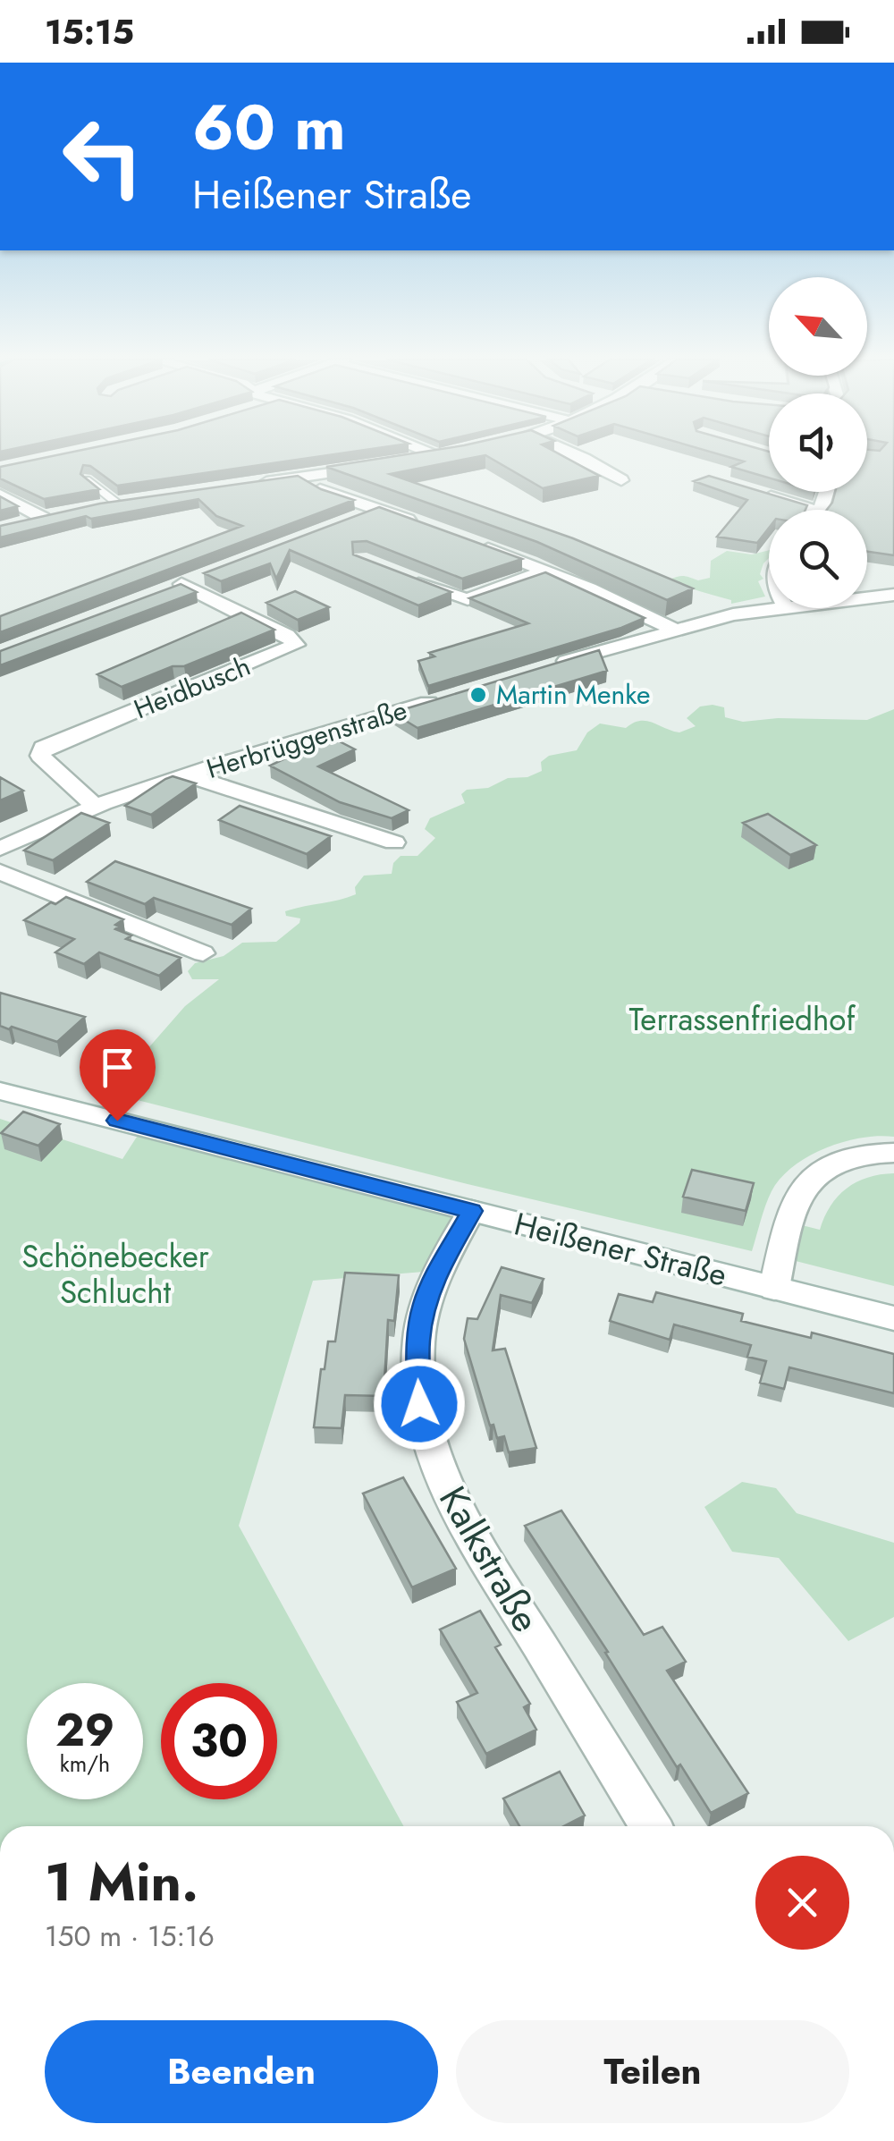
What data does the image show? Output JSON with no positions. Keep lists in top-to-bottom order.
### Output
{
  "streets": {
    "street": [
      "Heidbusch",
      "Herbrüggenstraße",
      "Heißener Straße",
      "Kalkstraße"
    ]
  },
  "crossings": [
    ["Heidbusch", "Herbrüggenstraße"],
    ["Heißener Straße", "Kalkstraße"]
  ],
  "parks": ["Terrassenfriedhof", "Schönebecker Schlucht"],
  "places": ["Martin Menke"],
  "north": "top left",
  "page": {
    "status": "15:15",
    "turn": ["60 m", "Heißener Straße"],
    "speed": "29 km/h",
    "limit": "30",
    "heading": ["1 Min.", "150 m · 15:16"],
    "buttons": ["Beenden", "Teilen"]
  }
}
